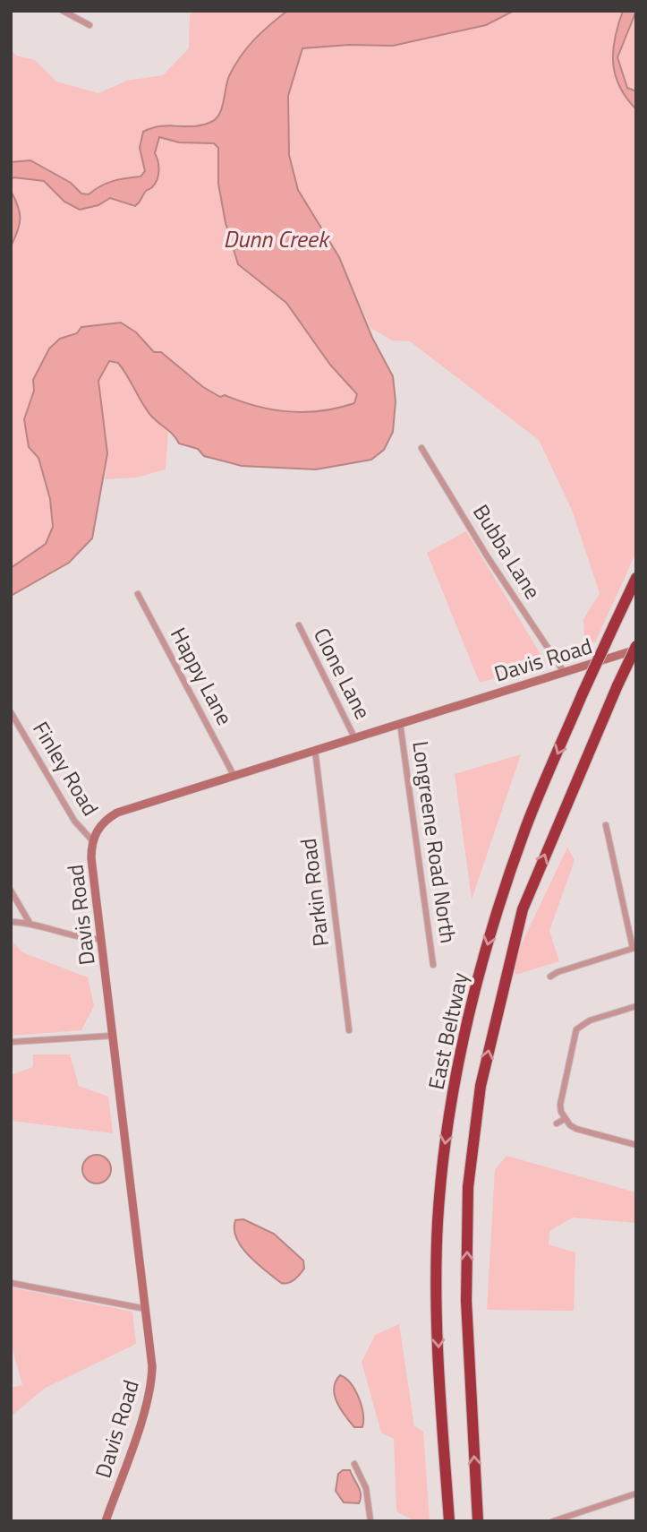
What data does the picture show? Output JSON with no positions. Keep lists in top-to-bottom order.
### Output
{
  "streets": {
    "highway": ["East Beltway"],
    "street": [
      "Bubba Lane",
      "Davis Road",
      "Clone Lane",
      "Happy Lane",
      "Finley Road",
      "Longreene Road North",
      "Parkin Road"
    ]
  },
  "crossings": [
    ["Bubba Lane", "Davis Road"],
    ["Davis Road", "Clone Lane"],
    ["Davis Road", "Happy Lane"],
    ["Davis Road", "Finley Road"],
    ["Davis Road", "Longreene Road North"],
    ["Davis Road", "Parkin Road"],
    ["Davis Road", "East Beltway"]
  ],
  "water": ["Dunn Creek"]
}
